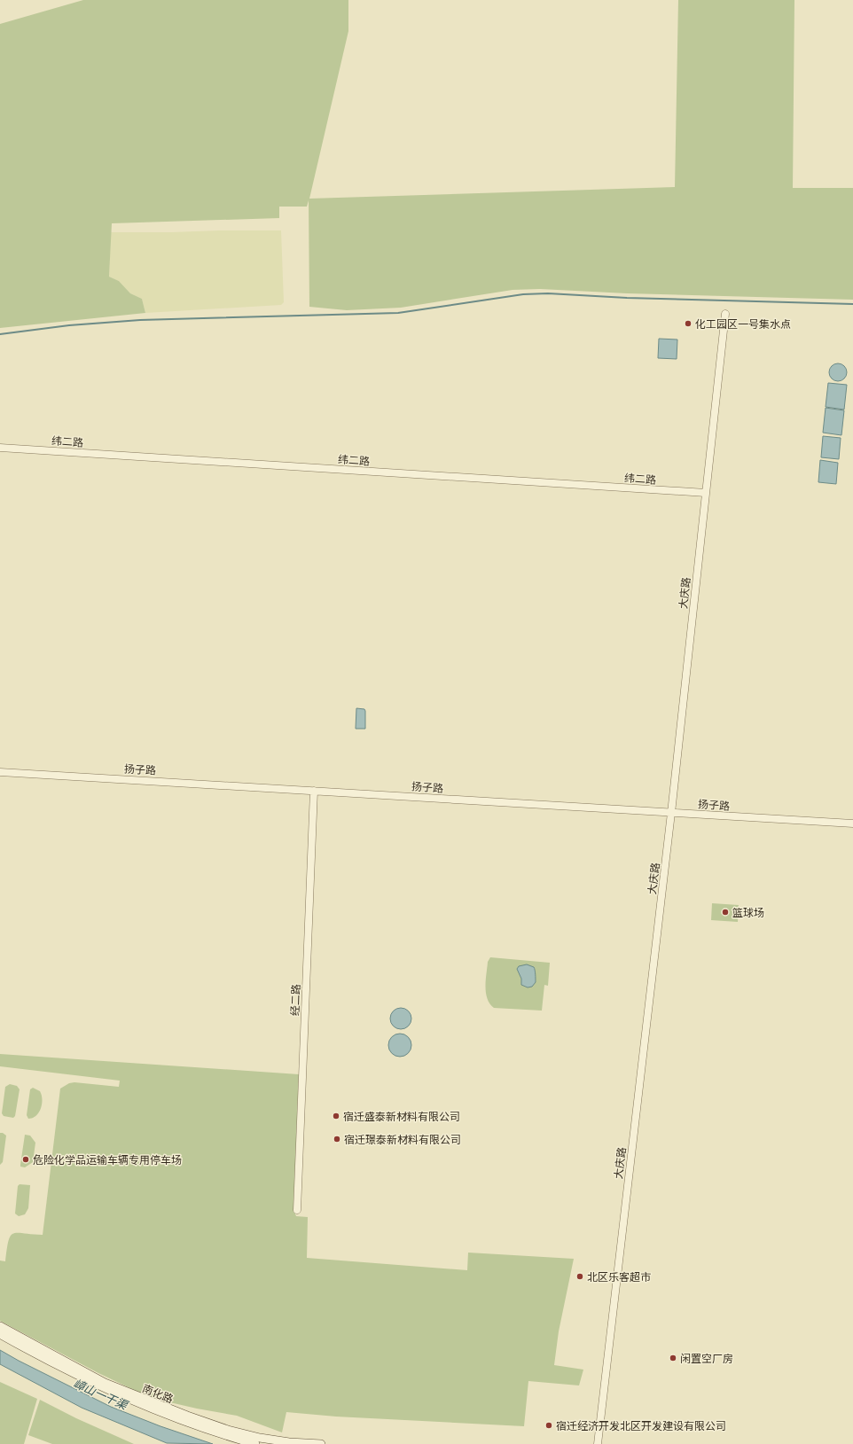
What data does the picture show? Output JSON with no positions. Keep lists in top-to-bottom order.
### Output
{
  "streets": {
    "main road": ["南化路"],
    "street": [
      "纬二路",
      "大庆路",
      "扬子路",
      "经二路"
    ]
  },
  "crossings": [
    ["纬二路", "大庆路"],
    ["大庆路", "扬子路"],
    ["扬子路", "经二路"]
  ],
  "water": ["嶂山一干渠"],
  "places": [
    "化工园区一号集水点",
    "篮球场",
    "宿迁盛泰新材料有限公司",
    "宿迁璟泰新材料有限公司",
    "危险化学品运输车辆专用停车场",
    "北区乐客超市",
    "闲置空厂房",
    "宿迁经济开发北区开发建设有限公司"
  ]
}
